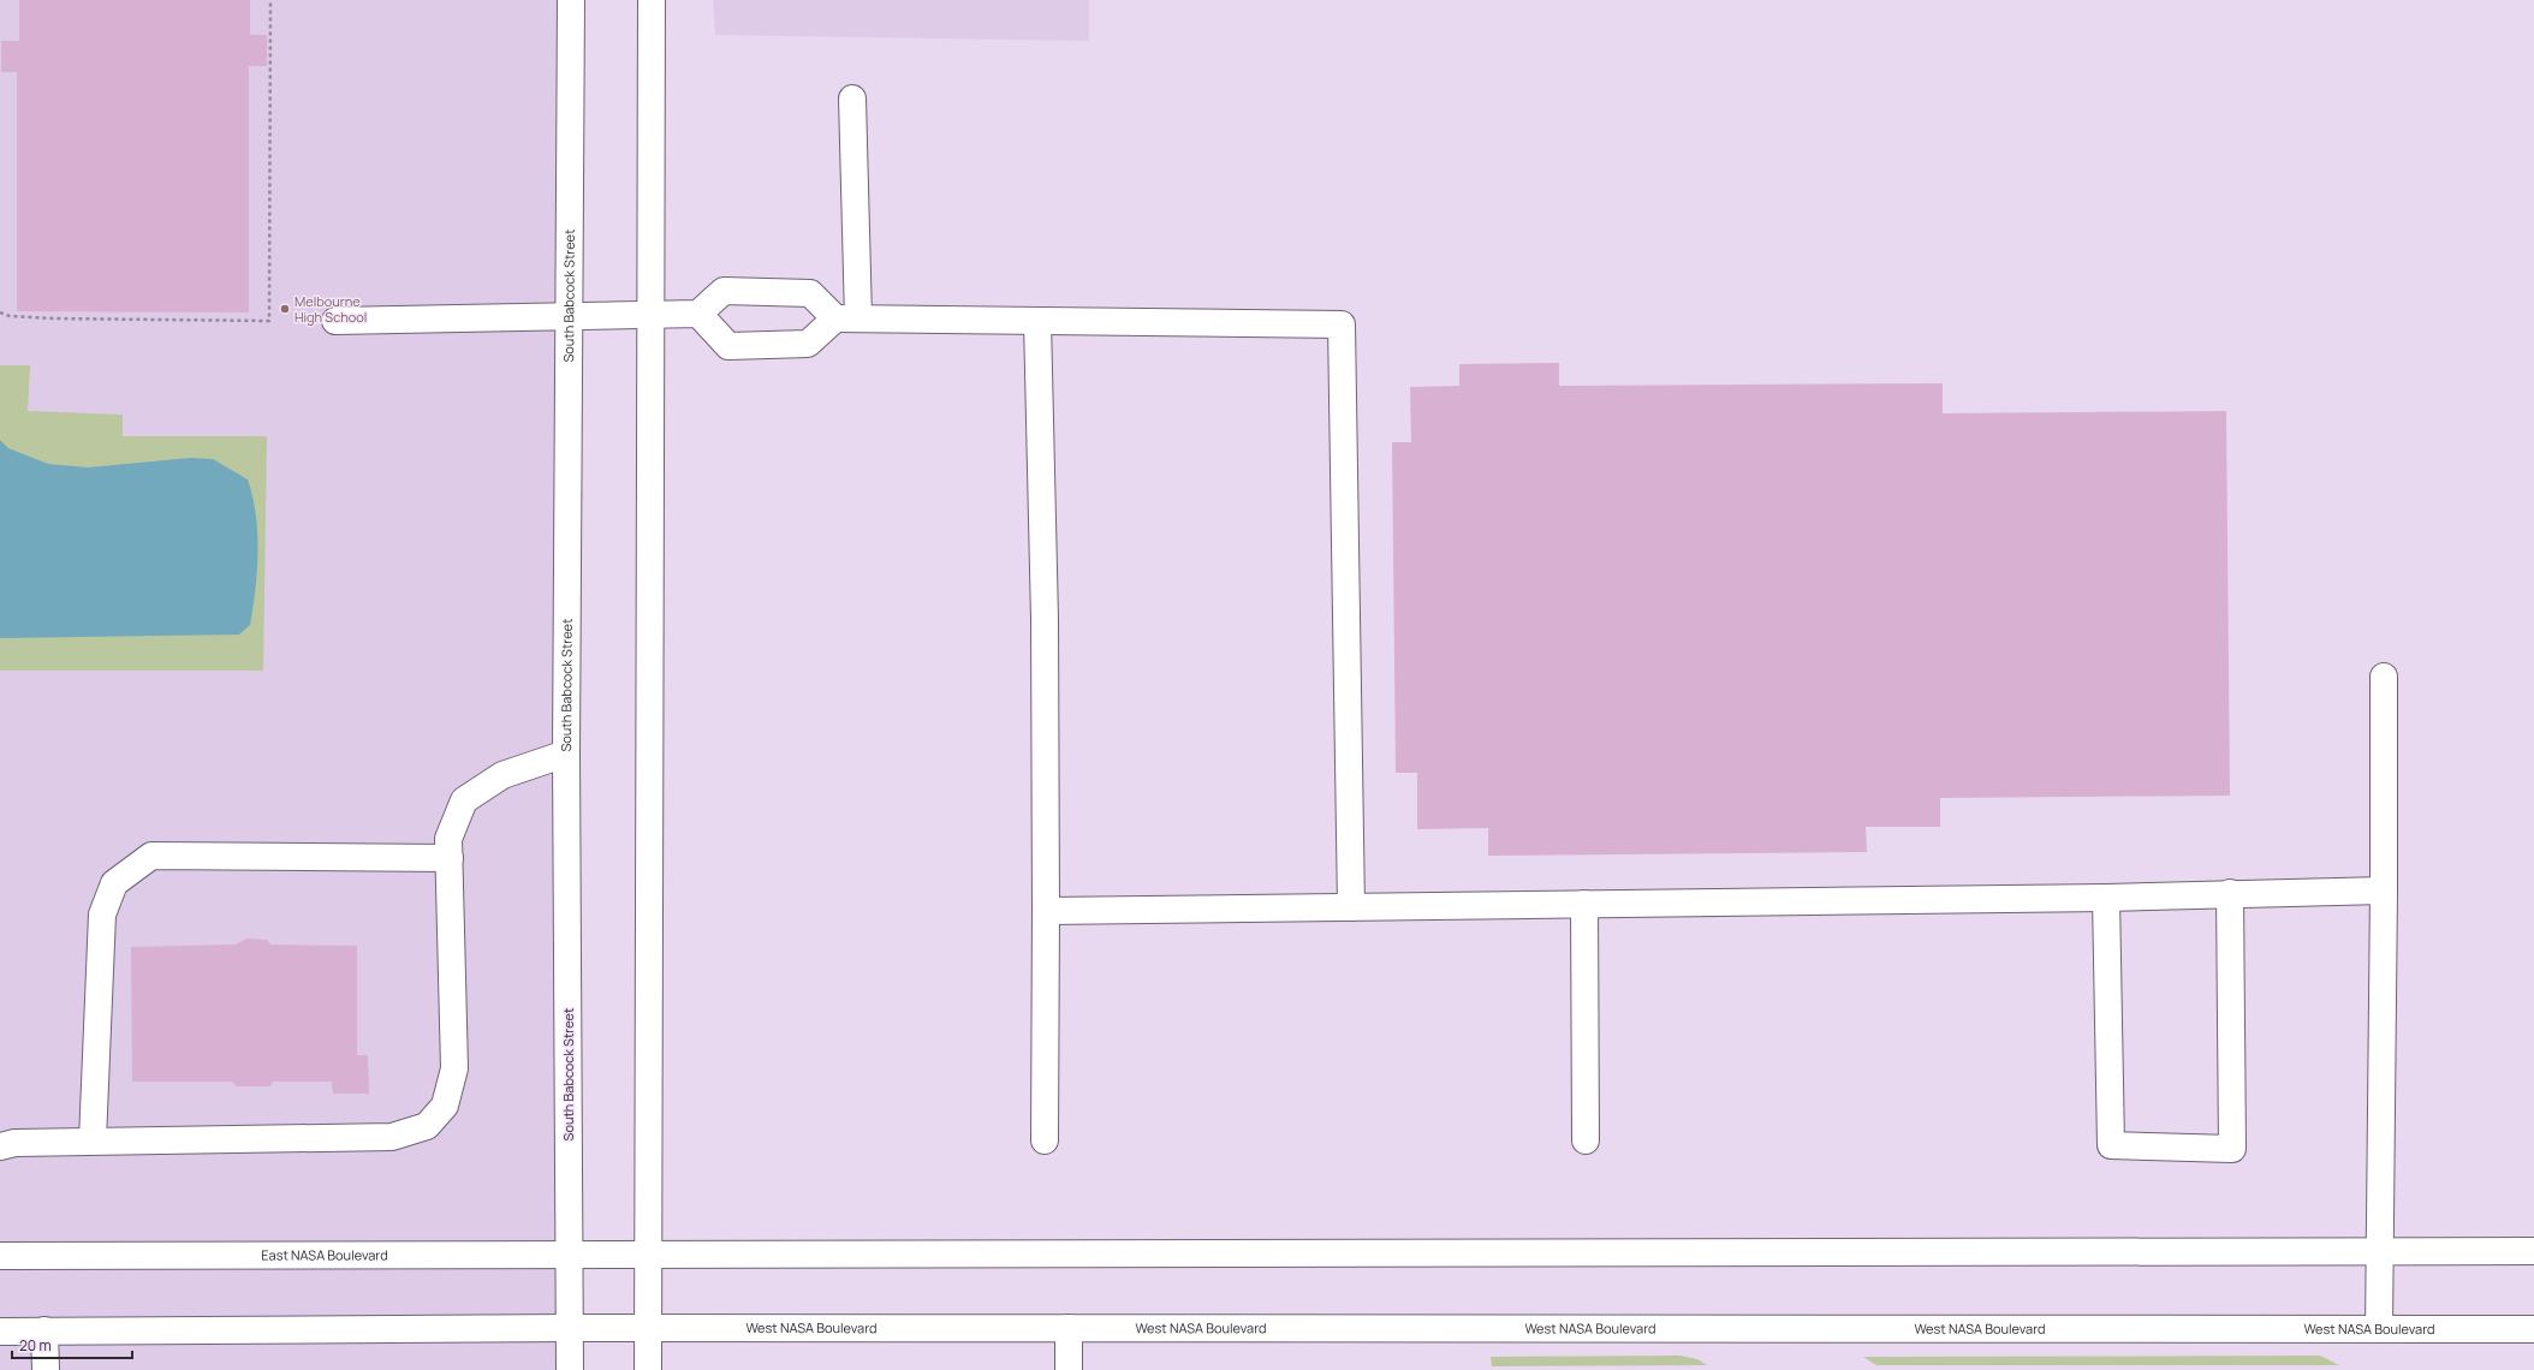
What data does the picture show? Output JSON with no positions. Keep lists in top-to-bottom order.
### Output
{
  "streets": {
    "main road": ["South Babcock Street", "East NASA Boulevard", "West NASA Boulevard"]
  },
  "crossings": [
    ["South Babcock Street", "East NASA Boulevard"]
  ],
  "places": ["Melbourne High School"],
  "scale_bar": "20 m"
}
